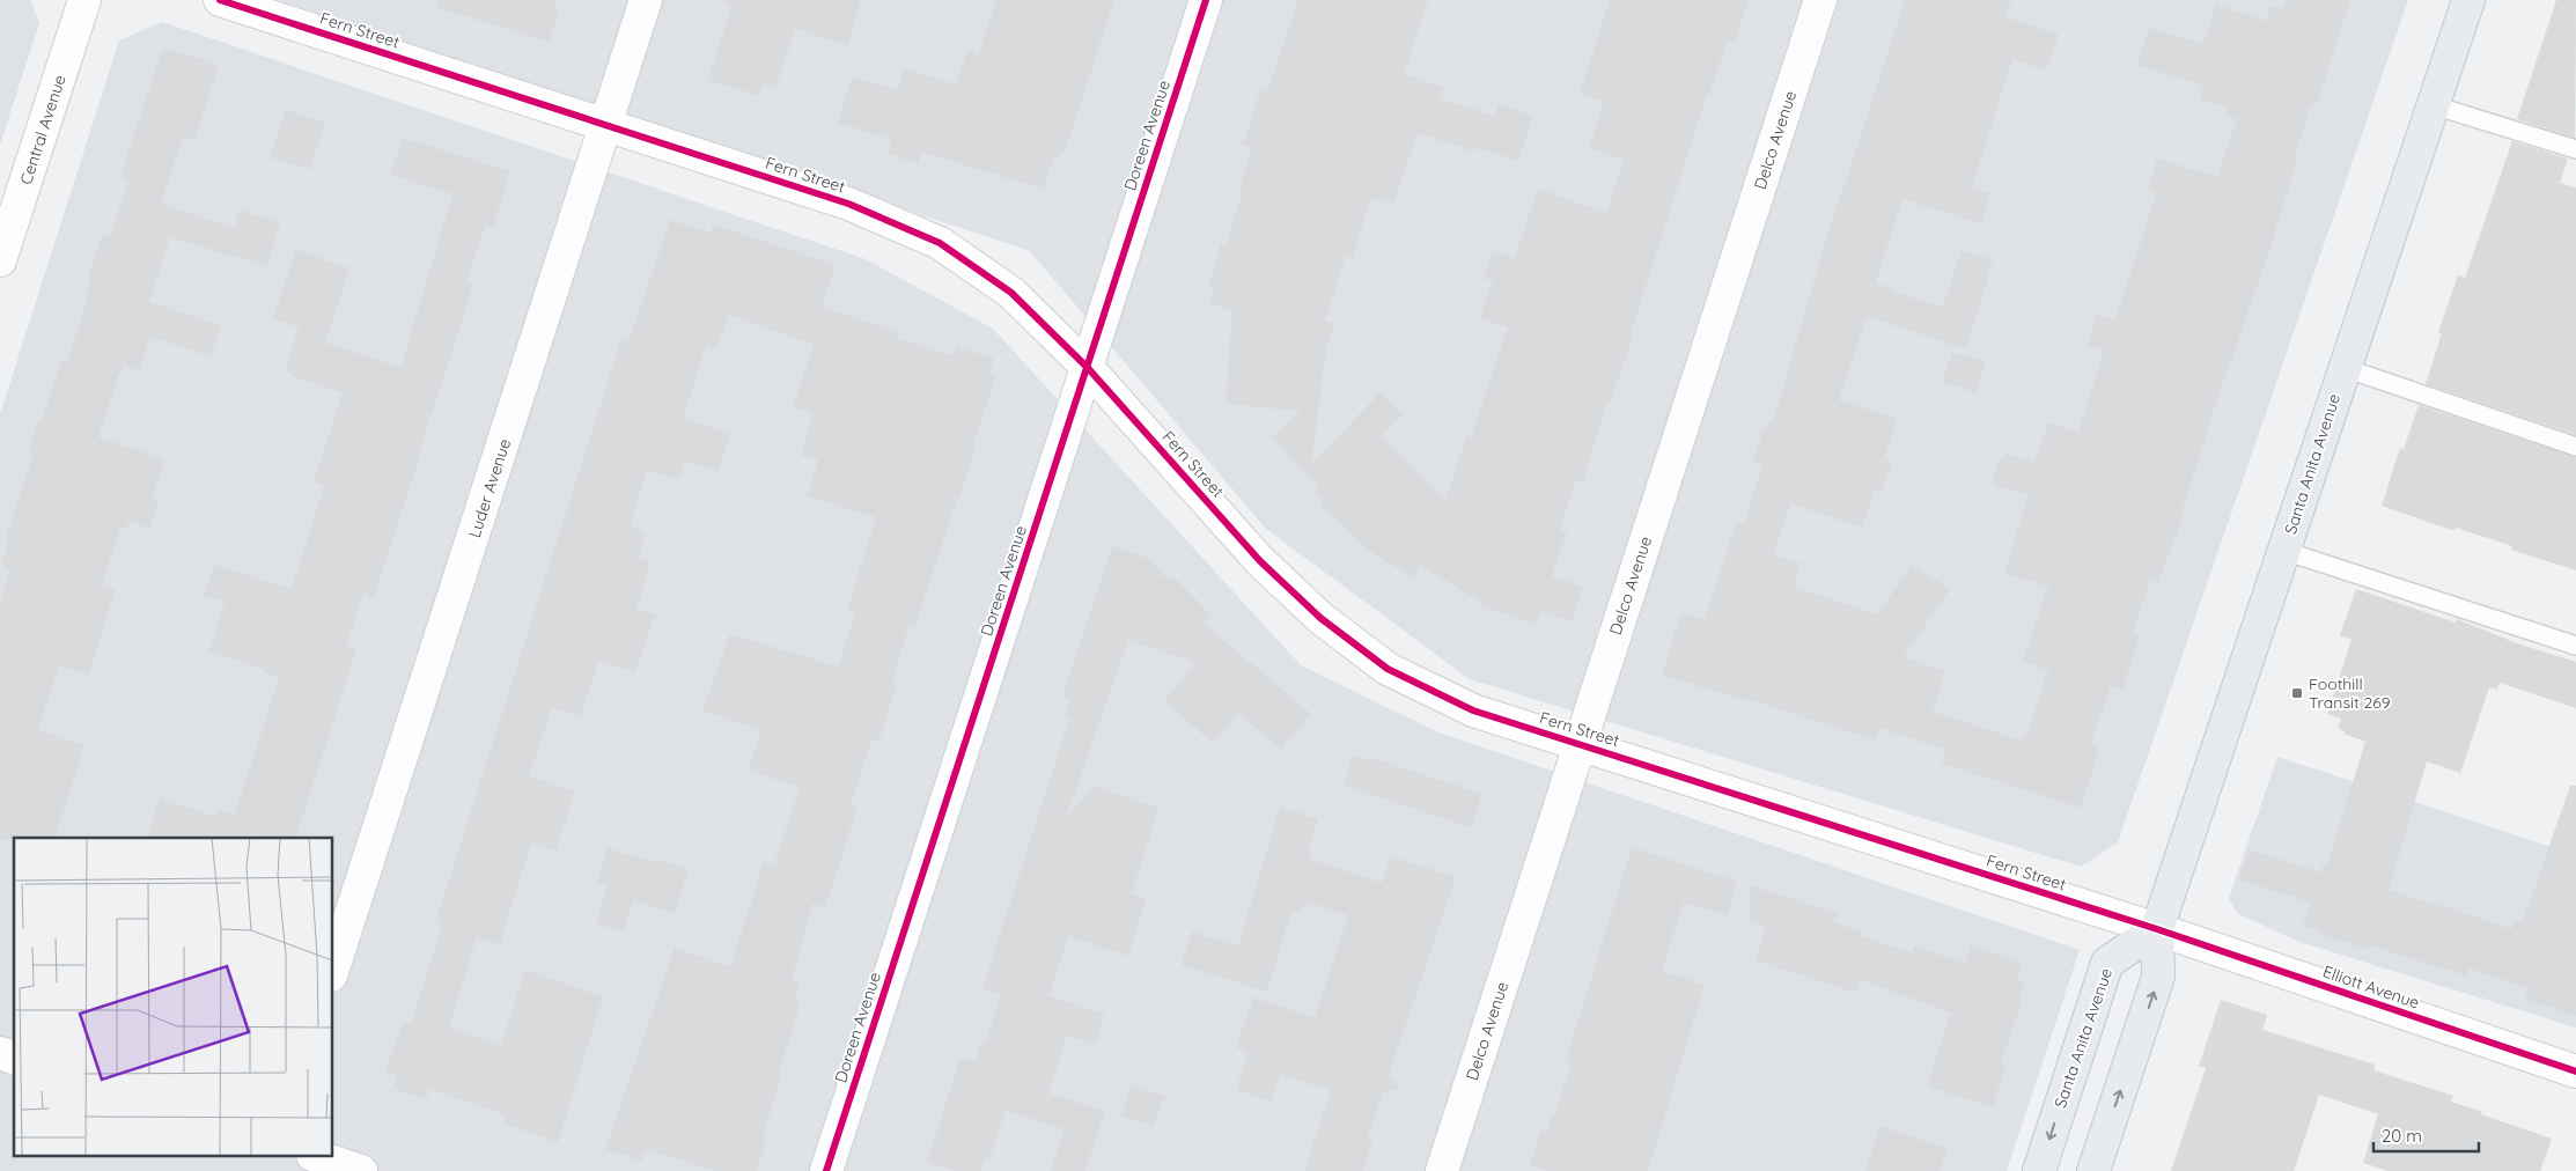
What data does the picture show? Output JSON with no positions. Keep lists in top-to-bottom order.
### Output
{
  "streets": {
    "main road": ["Santa Anita Avenue"],
    "street": [
      "Fern Street",
      "Central Avenue",
      "Doreen Avenue",
      "Delco Avenue",
      "Luder Avenue",
      "Elliott Avenue"
    ]
  },
  "crossings": [
    ["Fern Street", "Doreen Avenue"],
    ["Fern Street", "Delco Avenue"],
    ["Fern Street", "Santa Anita Avenue"],
    ["Fern Street", "Luder Avenue"],
    ["Fern Street", "Elliott Avenue"],
    ["Santa Anita Avenue", "Elliott Avenue"]
  ],
  "places": {
    "transit": ["Foothill Transit 269"]
  },
  "scale_bar": "20 m"
}
